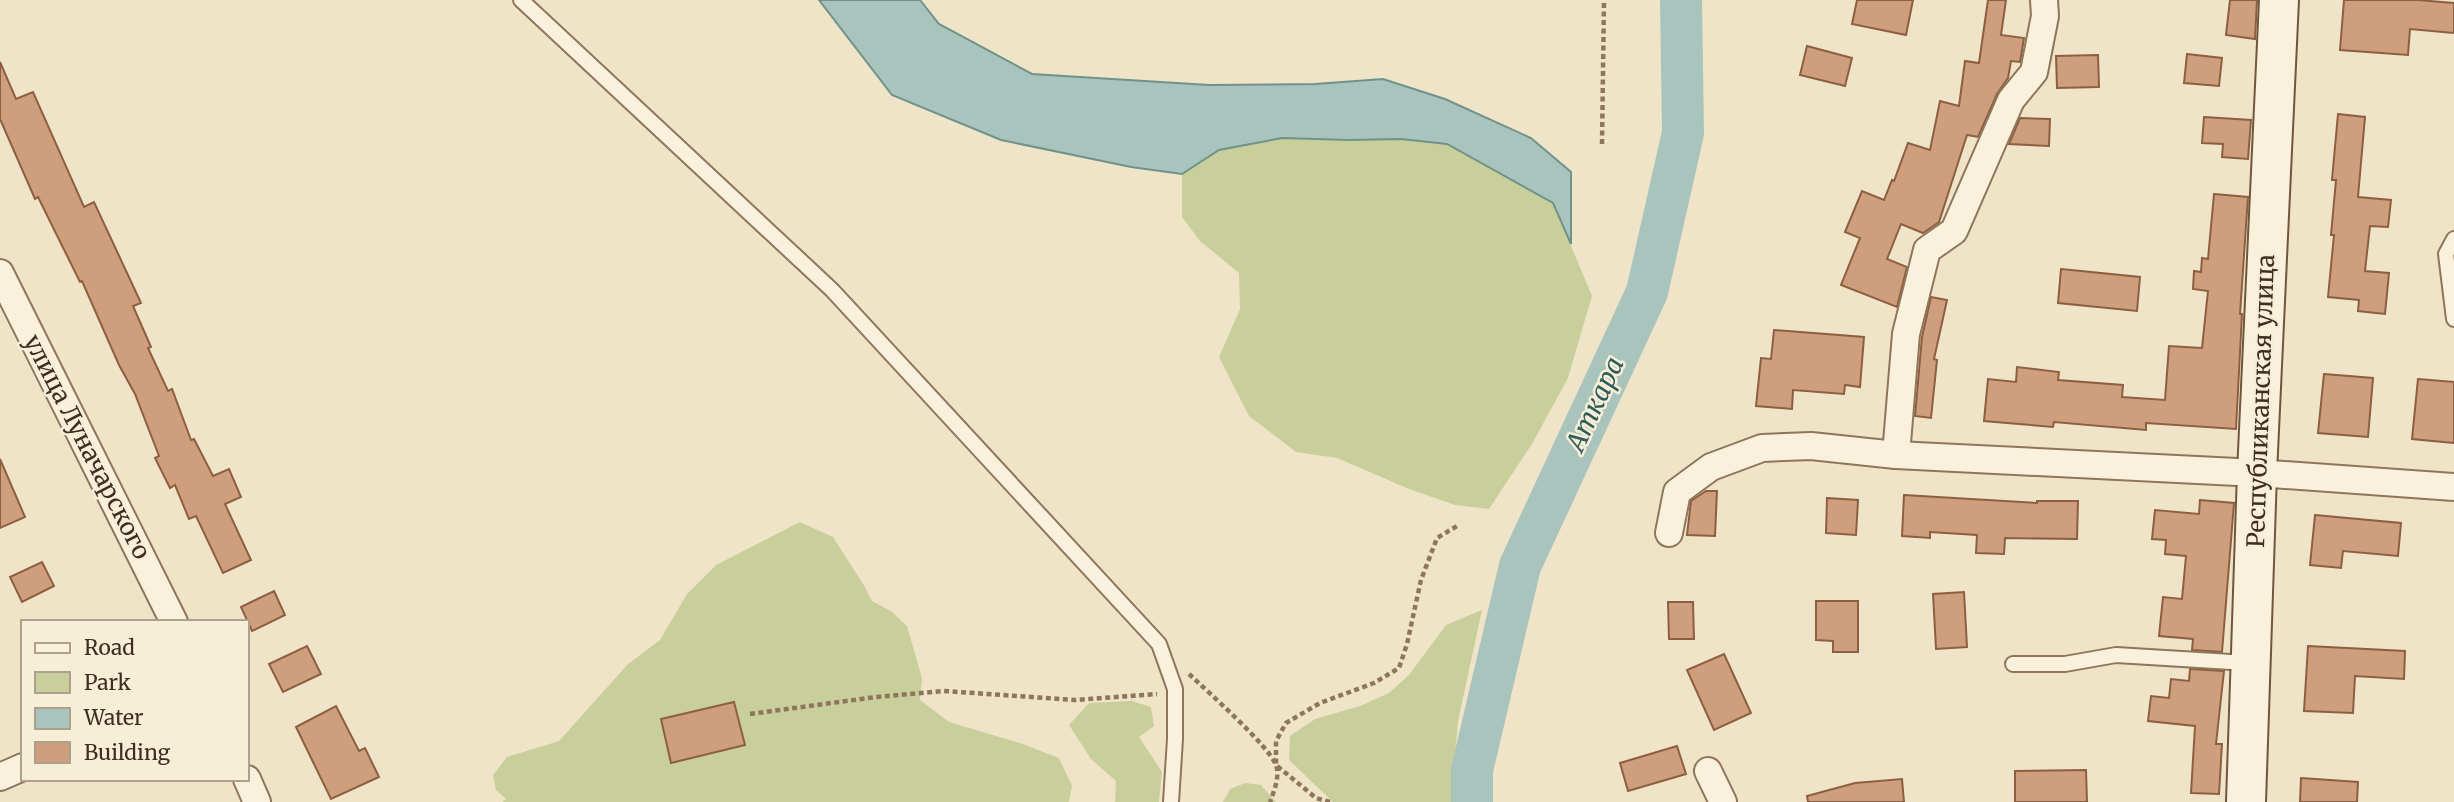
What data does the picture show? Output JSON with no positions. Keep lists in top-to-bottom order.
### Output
{
  "streets": {
    "street": ["Республиканская улица", "улица Луначарского"]
  },
  "water": ["Аткара"],
  "legend": [
    "Road",
    "Park",
    "Water",
    "Building"
  ]
}
